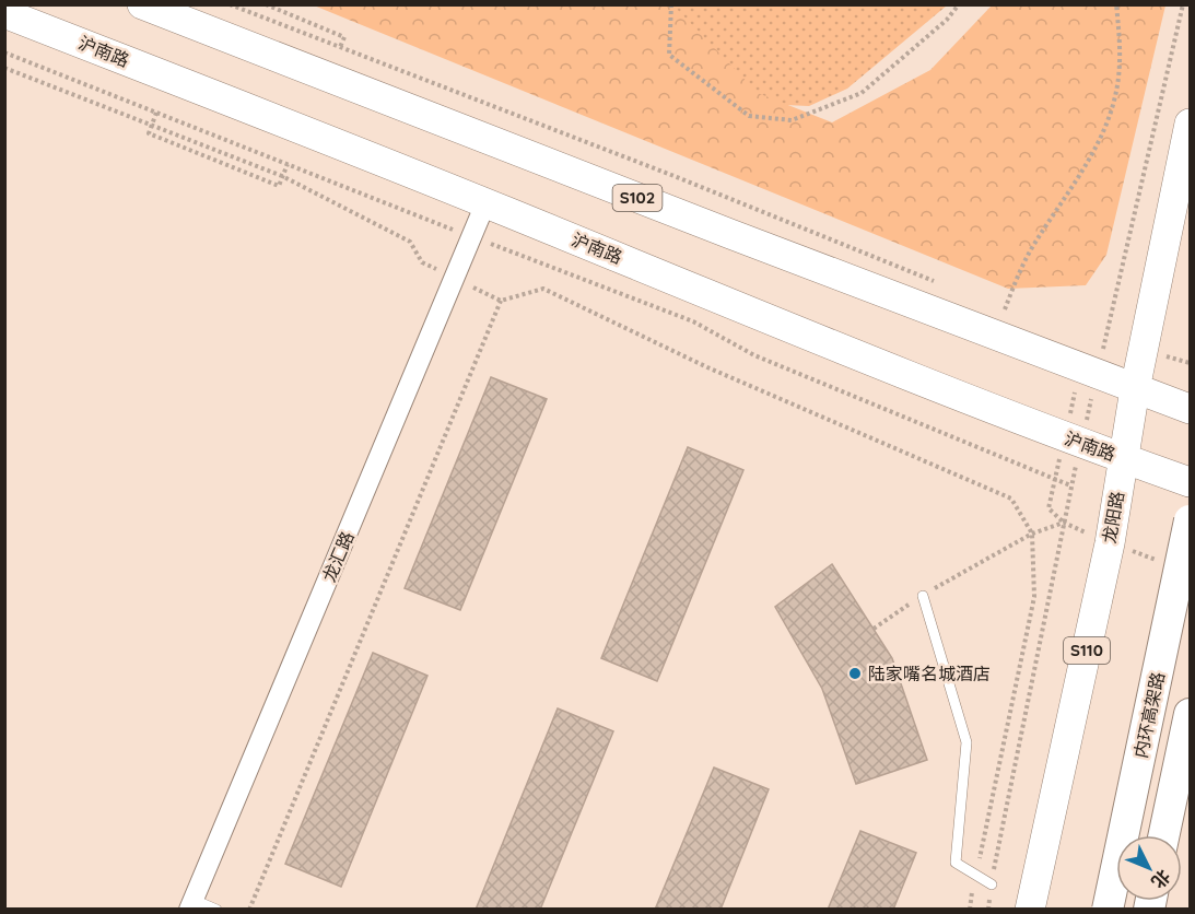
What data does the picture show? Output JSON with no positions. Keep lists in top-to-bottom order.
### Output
{
  "streets": {
    "highway": ["内环高架路"],
    "main road": [
      "沪南路",
      "S102",
      "龙阳路",
      "S110"
    ],
    "street": ["龙汇路"]
  },
  "crossings": [
    ["沪南路", "龙阳路"],
    ["沪南路", "龙汇路"],
    ["S102", "龙阳路"]
  ],
  "places": ["陆家嘴名城酒店"],
  "north": "bottom right"
}
